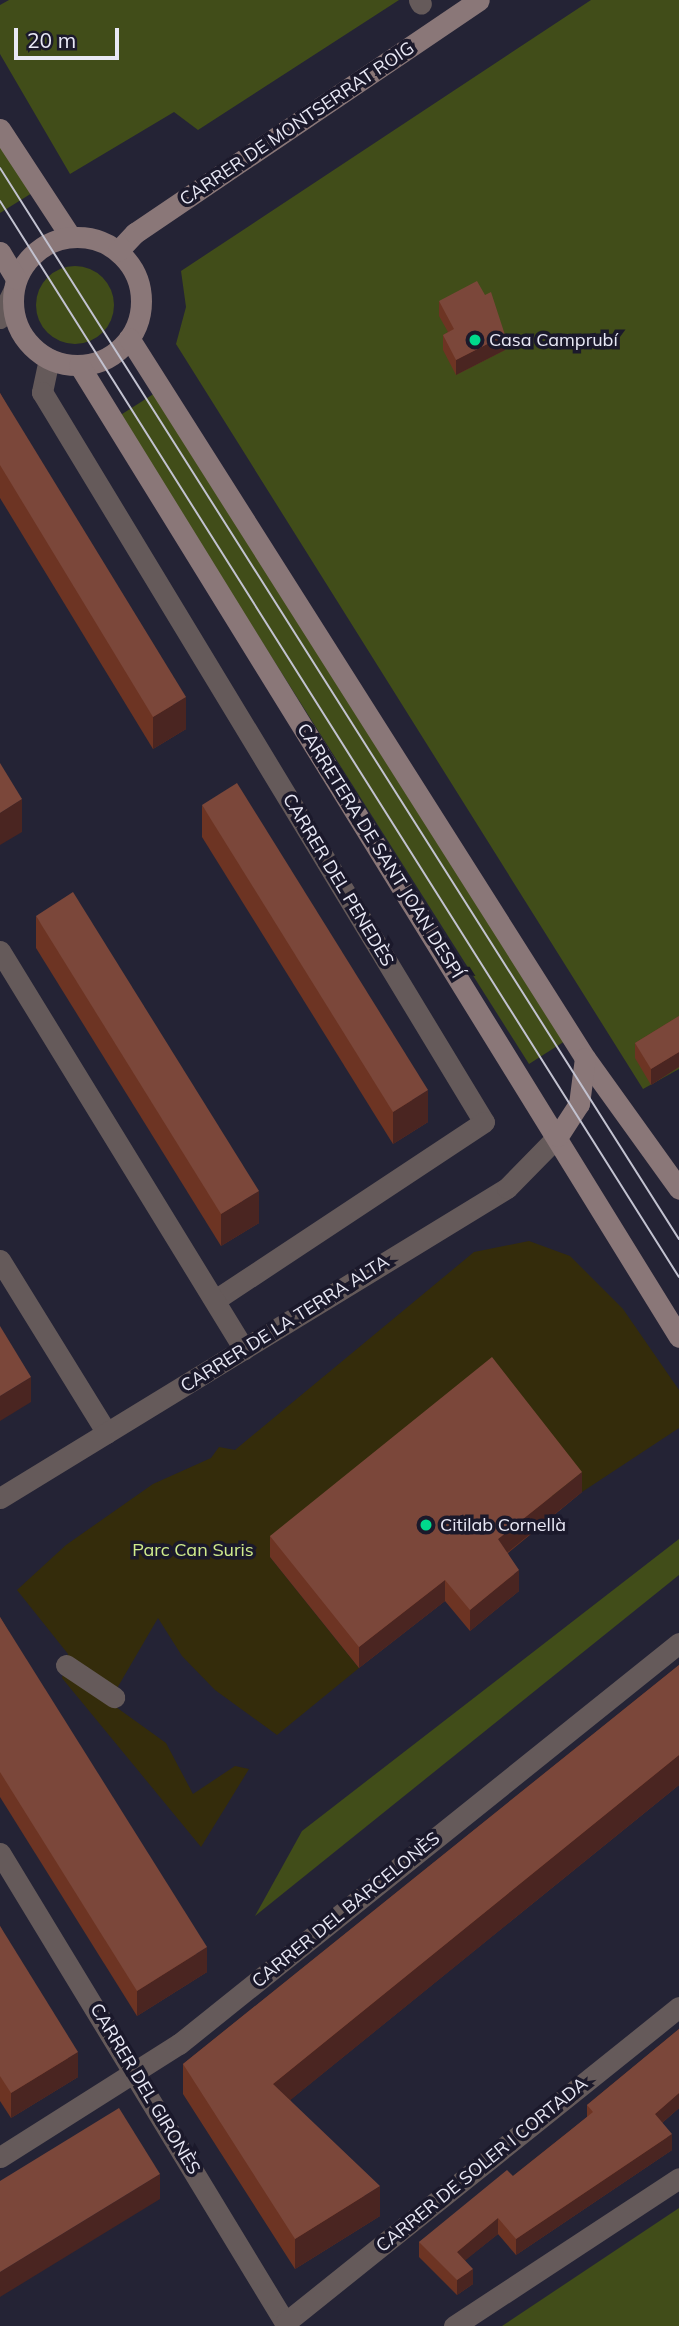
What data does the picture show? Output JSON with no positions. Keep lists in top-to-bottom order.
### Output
{
  "streets": {
    "street": [
      "CARRER DE MONTSERRAT ROIG",
      "CARRETERA DE SANT JOAN DESPÍ",
      "CARRER DEL PENEDÈS",
      "CARRER DE LA TERRA ALTA",
      "CARRER DEL BARCELONÈS",
      "CARRER DEL GIRONÈS",
      "CARRER DE SOLER I CORTADA"
    ]
  },
  "crossings": [
    ["CARRER DE MONTSERRAT ROIG", "CARRETERA DE SANT JOAN DESPÍ"],
    ["CARRER DE MONTSERRAT ROIG", "CARRER DEL PENEDÈS"],
    ["CARRETERA DE SANT JOAN DESPÍ", "CARRER DEL PENEDÈS"],
    ["CARRETERA DE SANT JOAN DESPÍ", "CARRER DE LA TERRA ALTA"],
    ["CARRER DEL BARCELONÈS", "CARRER DEL GIRONÈS"],
    ["CARRER DEL GIRONÈS", "CARRER DE SOLER I CORTADA"]
  ],
  "parks": ["Parc Can Suris"],
  "places": ["Casa Camprubí", "Citilab Cornellà"],
  "scale_bar": "20 m"
}
